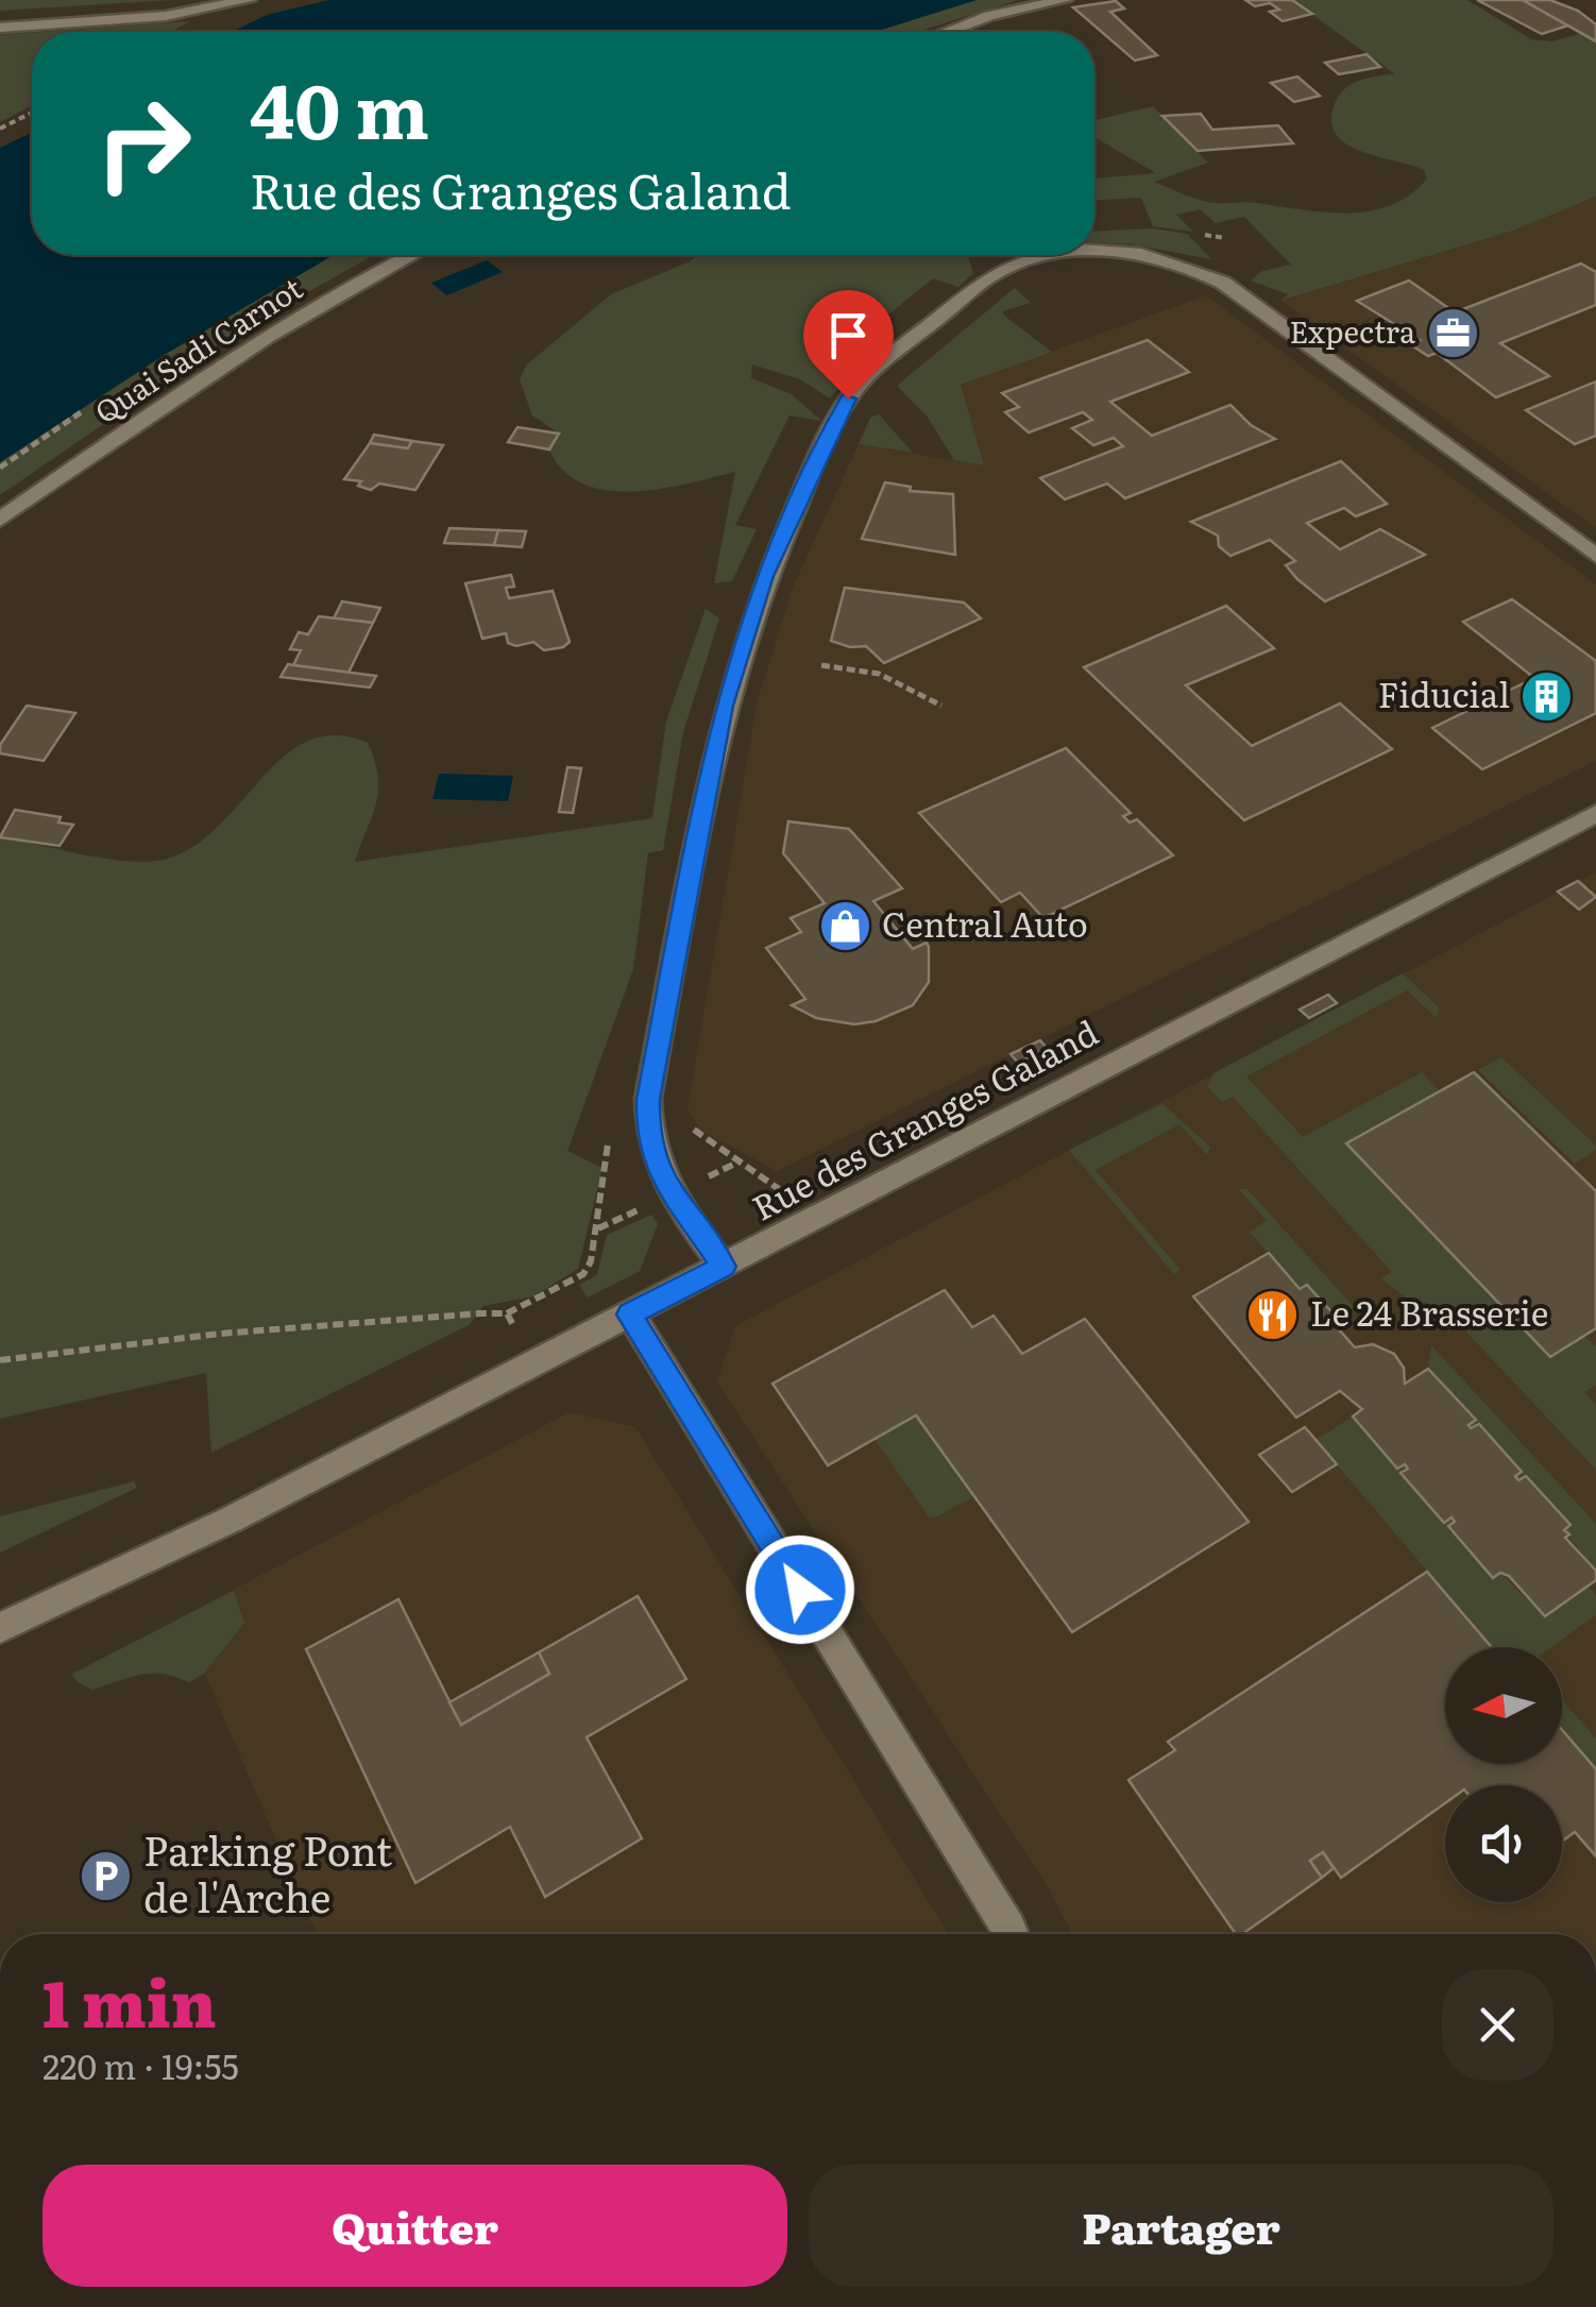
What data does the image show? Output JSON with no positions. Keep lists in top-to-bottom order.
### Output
{
  "streets": {
    "street": ["Quai Sadi Carnot", "Rue des Granges Galand"]
  },
  "places": {
    "office": ["Expectra"],
    "building": ["Fiducial"],
    "shop": ["Central Auto"],
    "restaurant": ["Le 24 Brasserie"],
    "parking": ["Parking Pont de l'Arche"]
  },
  "north": "left",
  "page": {
    "turn": ["40 m", "Rue des Granges Galand"],
    "heading": ["1 min", "220 m · 19:55"],
    "buttons": ["Quitter", "Partager"]
  }
}
